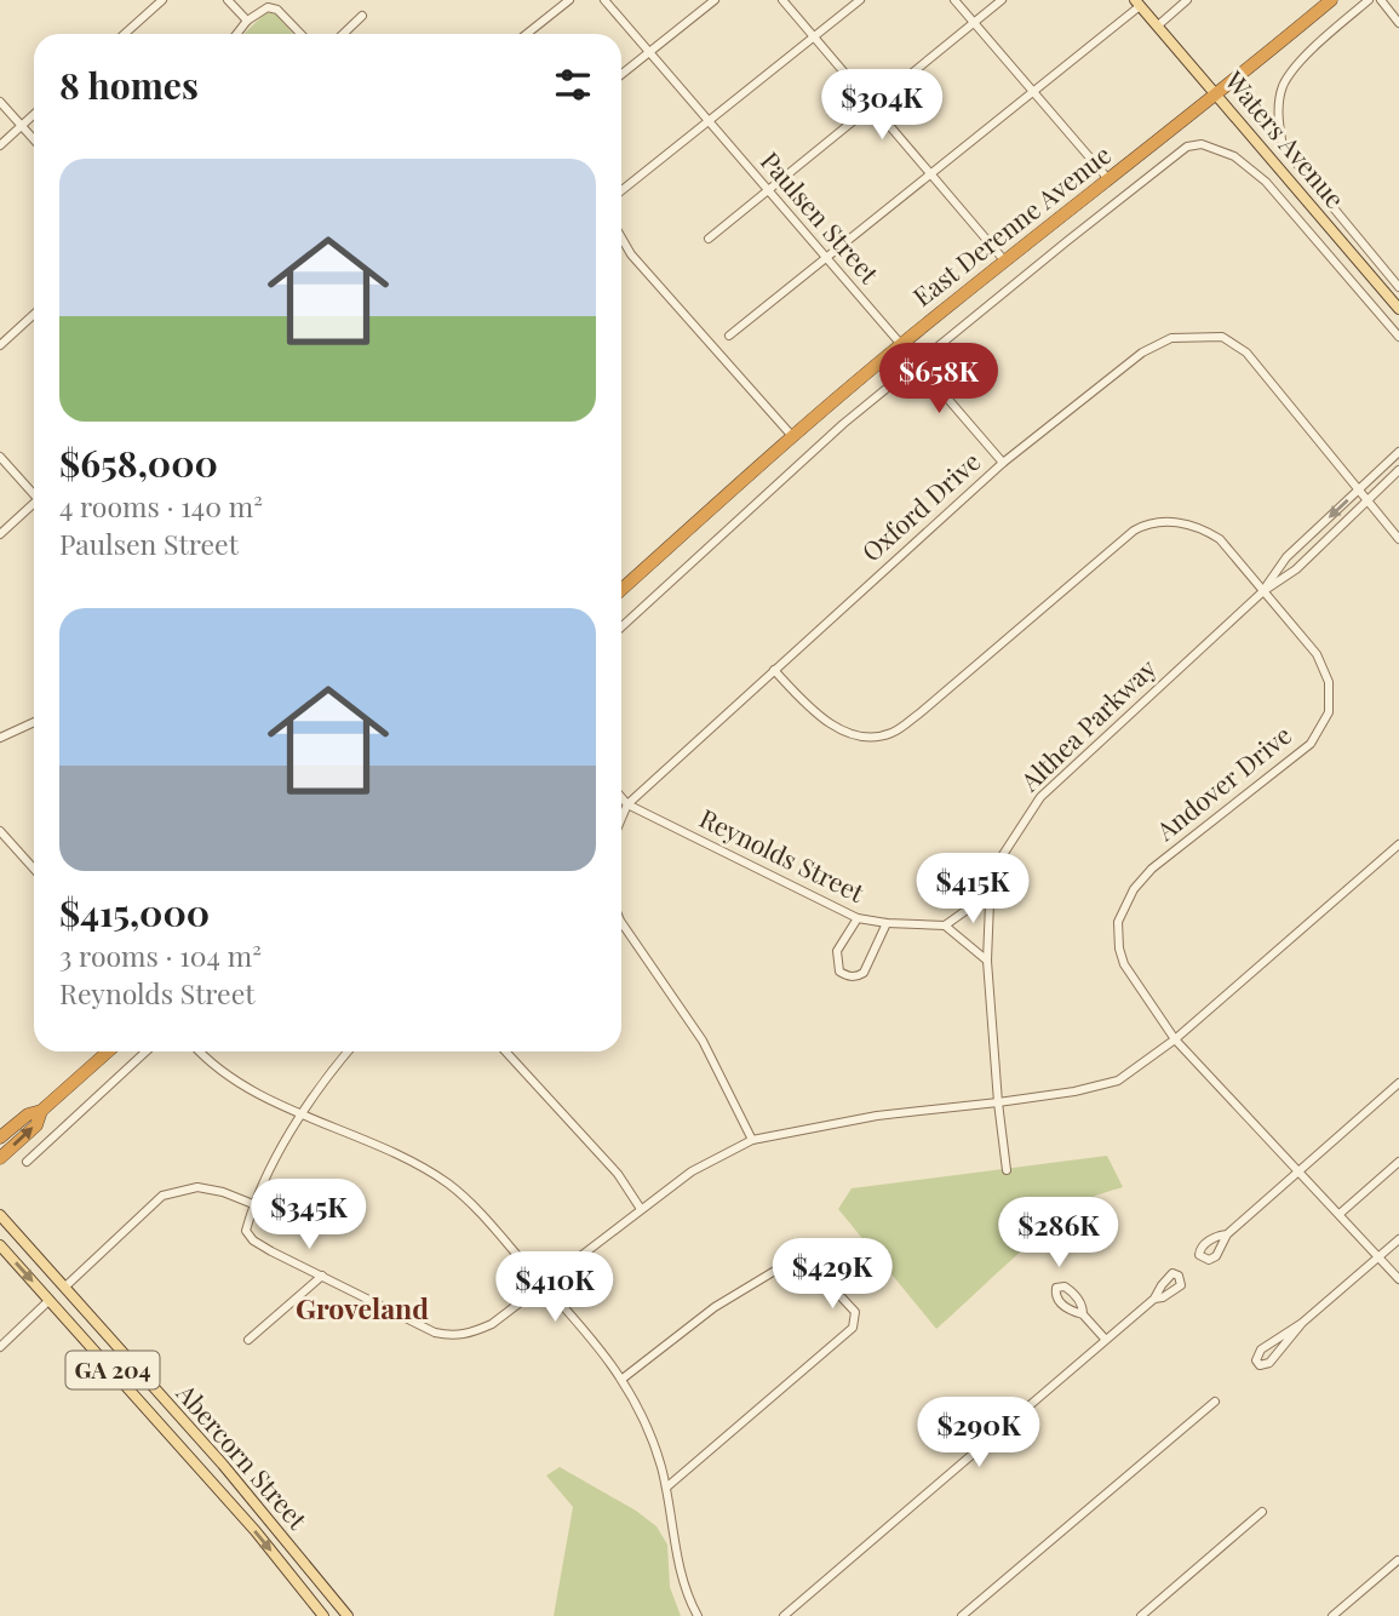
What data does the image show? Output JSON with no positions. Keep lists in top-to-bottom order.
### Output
{
  "streets": {
    "highway": ["East Derenne Avenue"],
    "main road": ["Waters Avenue", "GA 204", "Abercorn Street"],
    "street": [
      "Paulsen Street",
      "Oxford Drive",
      "Althea Parkway",
      "Andover Drive",
      "Reynolds Street"
    ]
  },
  "crossings": [
    ["Waters Avenue", "East Derenne Avenue"],
    ["Paulsen Street", "East Derenne Avenue"],
    ["Paulsen Street", "Oxford Drive"],
    ["Oxford Drive", "Althea Parkway"],
    ["Oxford Drive", "Andover Drive"],
    ["Oxford Drive", "Reynolds Street"],
    ["Althea Parkway", "Andover Drive"]
  ],
  "districts": ["Groveland"],
  "page": {
    "heading": "8 homes",
    "price": [
      "$304K",
      "$658K",
      "$415K",
      "$345K",
      "$286K",
      "$429K",
      "$410K",
      "$290K"
    ],
    "list": [
      {
        "name": "$658,000",
        "note": "4 rooms · 140 m² · Paulsen Street"
      },
      {
        "name": "$415,000",
        "note": "3 rooms · 104 m² · Reynolds Street"
      }
    ]
  }
}
